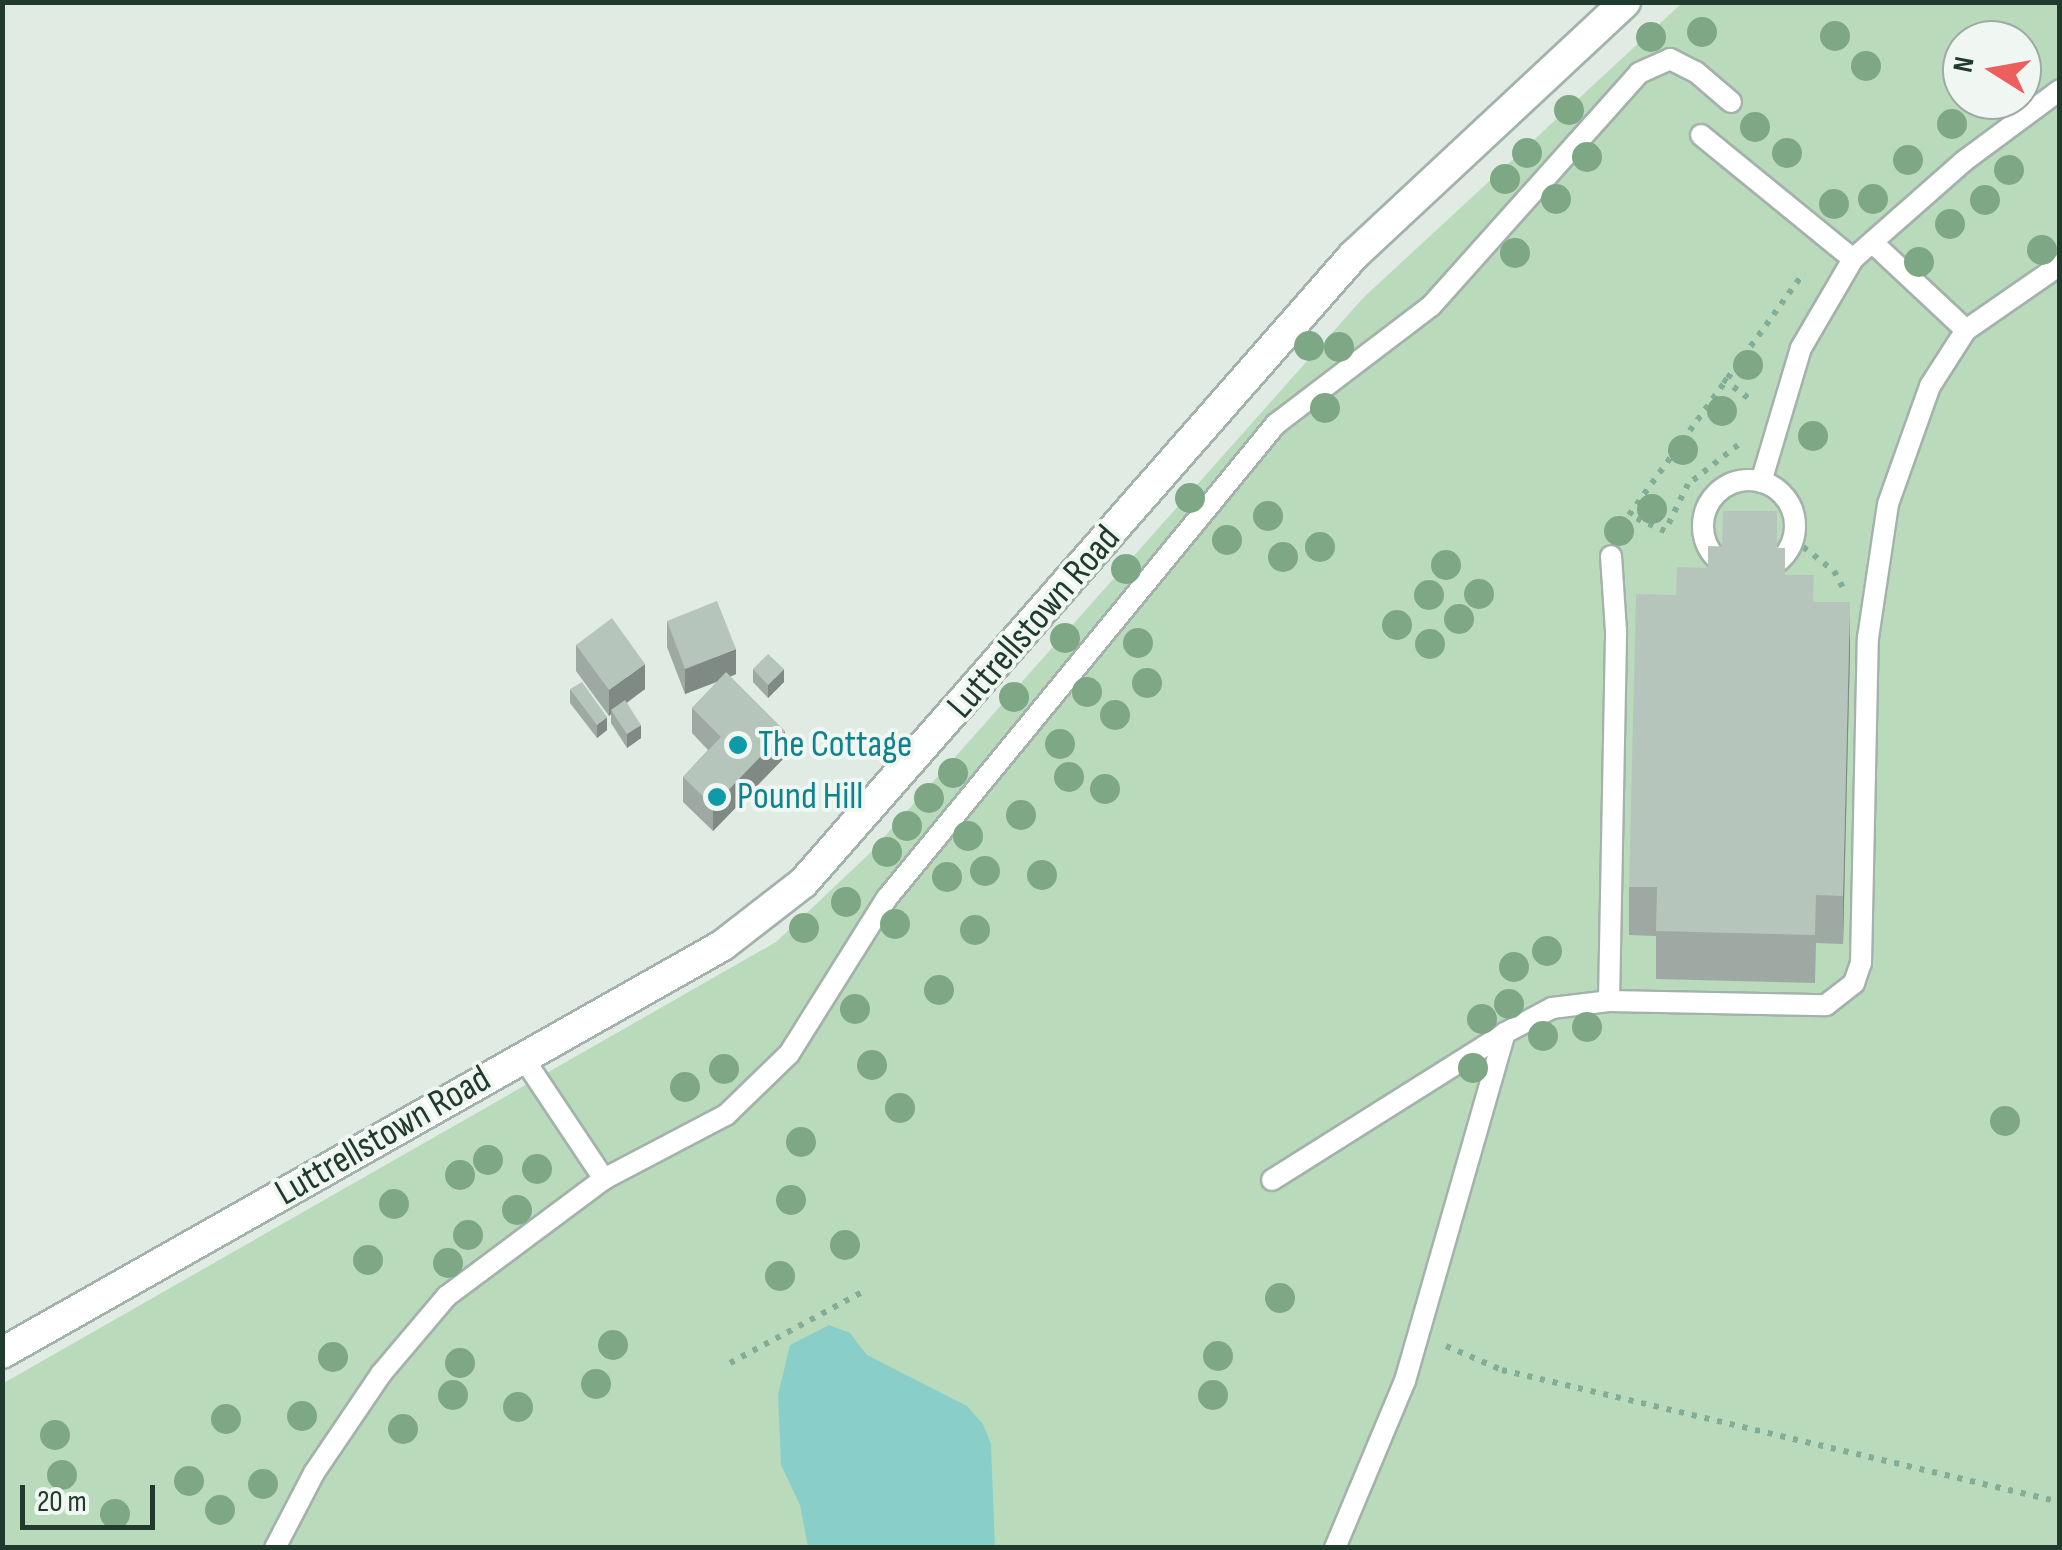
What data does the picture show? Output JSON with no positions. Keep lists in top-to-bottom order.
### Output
{
  "streets": {
    "street": ["Luttrellstown Road"]
  },
  "places": ["The Cottage", "Pound Hill"],
  "scale_bar": "20 m",
  "north": "left"
}
